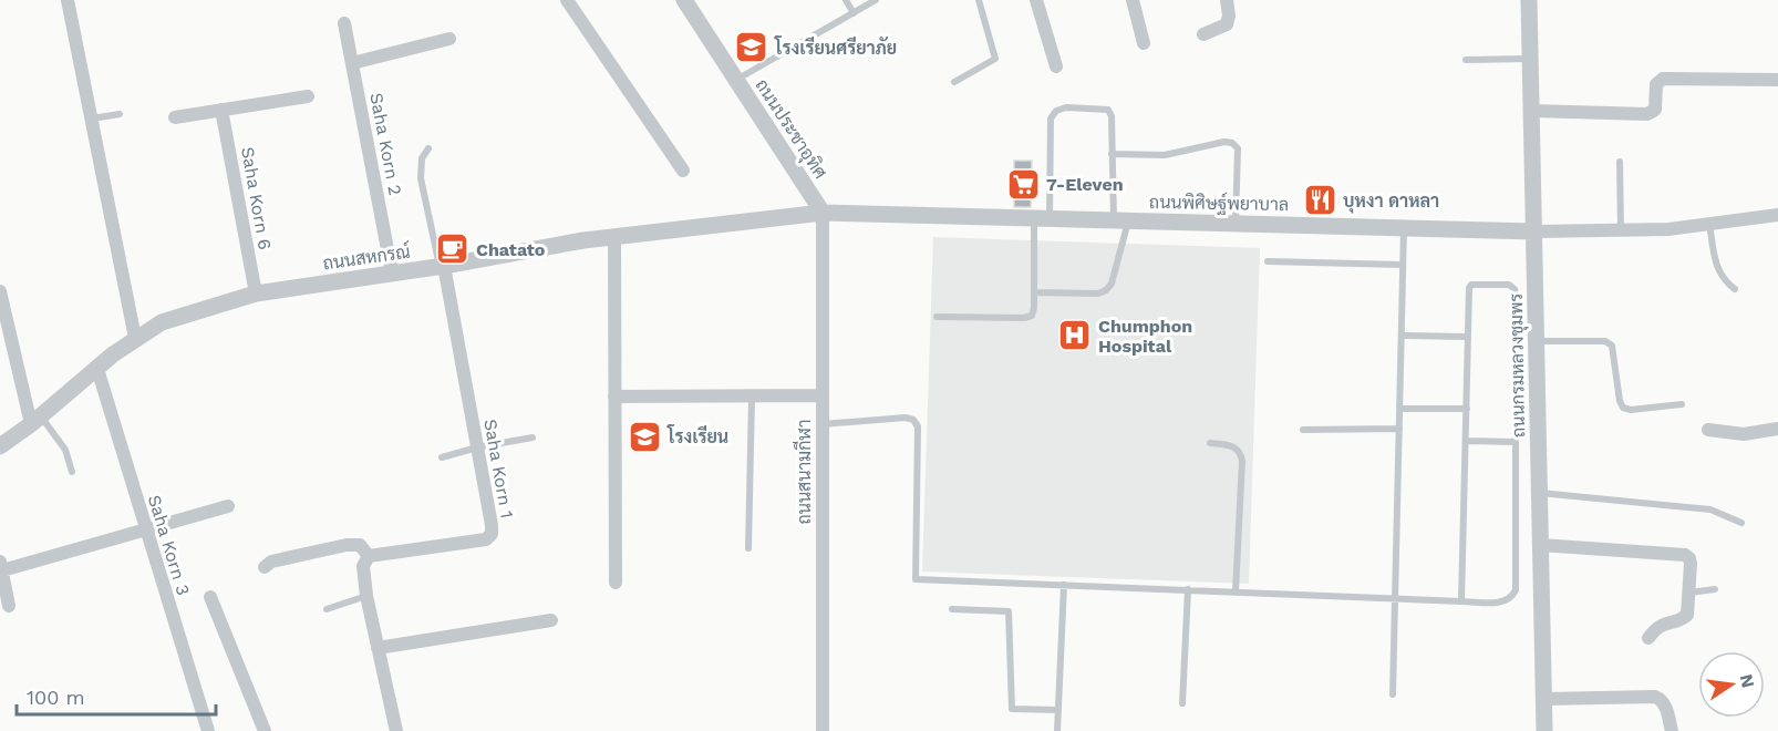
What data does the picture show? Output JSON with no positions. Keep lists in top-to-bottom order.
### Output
{
  "streets": {
    "street": [
      "ถนนประชาอุทิศ",
      "Saha Korn 2",
      "Saha Korn 6",
      "ถนนพิศิษฐ์พยาบาล",
      "ถนนสหกรณ์",
      "ถนนกรมหลวงชุมพร",
      "Saha Korn 1",
      "ถนนสนามกีฬา",
      "Saha Korn 3"
    ]
  },
  "crossings": [
    ["ถนนประชาอุทิศ", "ถนนพิศิษฐ์พยาบาล"],
    ["ถนนประชาอุทิศ", "ถนนสหกรณ์"],
    ["ถนนประชาอุทิศ", "ถนนสนามกีฬา"],
    ["Saha Korn 2", "ถนนสหกรณ์"],
    ["Saha Korn 6", "ถนนสหกรณ์"],
    ["ถนนพิศิษฐ์พยาบาล", "ถนนสหกรณ์"],
    ["ถนนพิศิษฐ์พยาบาล", "ถนนกรมหลวงชุมพร"],
    ["ถนนพิศิษฐ์พยาบาล", "ถนนสนามกีฬา"],
    ["ถนนสหกรณ์", "Saha Korn 1"],
    ["ถนนสหกรณ์", "ถนนสนามกีฬา"],
    ["ถนนสหกรณ์", "Saha Korn 3"]
  ],
  "places": {
    "school or university": ["โรงเรียนศรียาภัย", "โรงเรียน"],
    "supermarket": ["7-Eleven"],
    "restaurant": ["บุหงา ดาหลา"],
    "cafe": ["Chatato"],
    "hospital": ["Chumphon Hospital"]
  },
  "scale_bar": "100 m",
  "north": "right"
}
